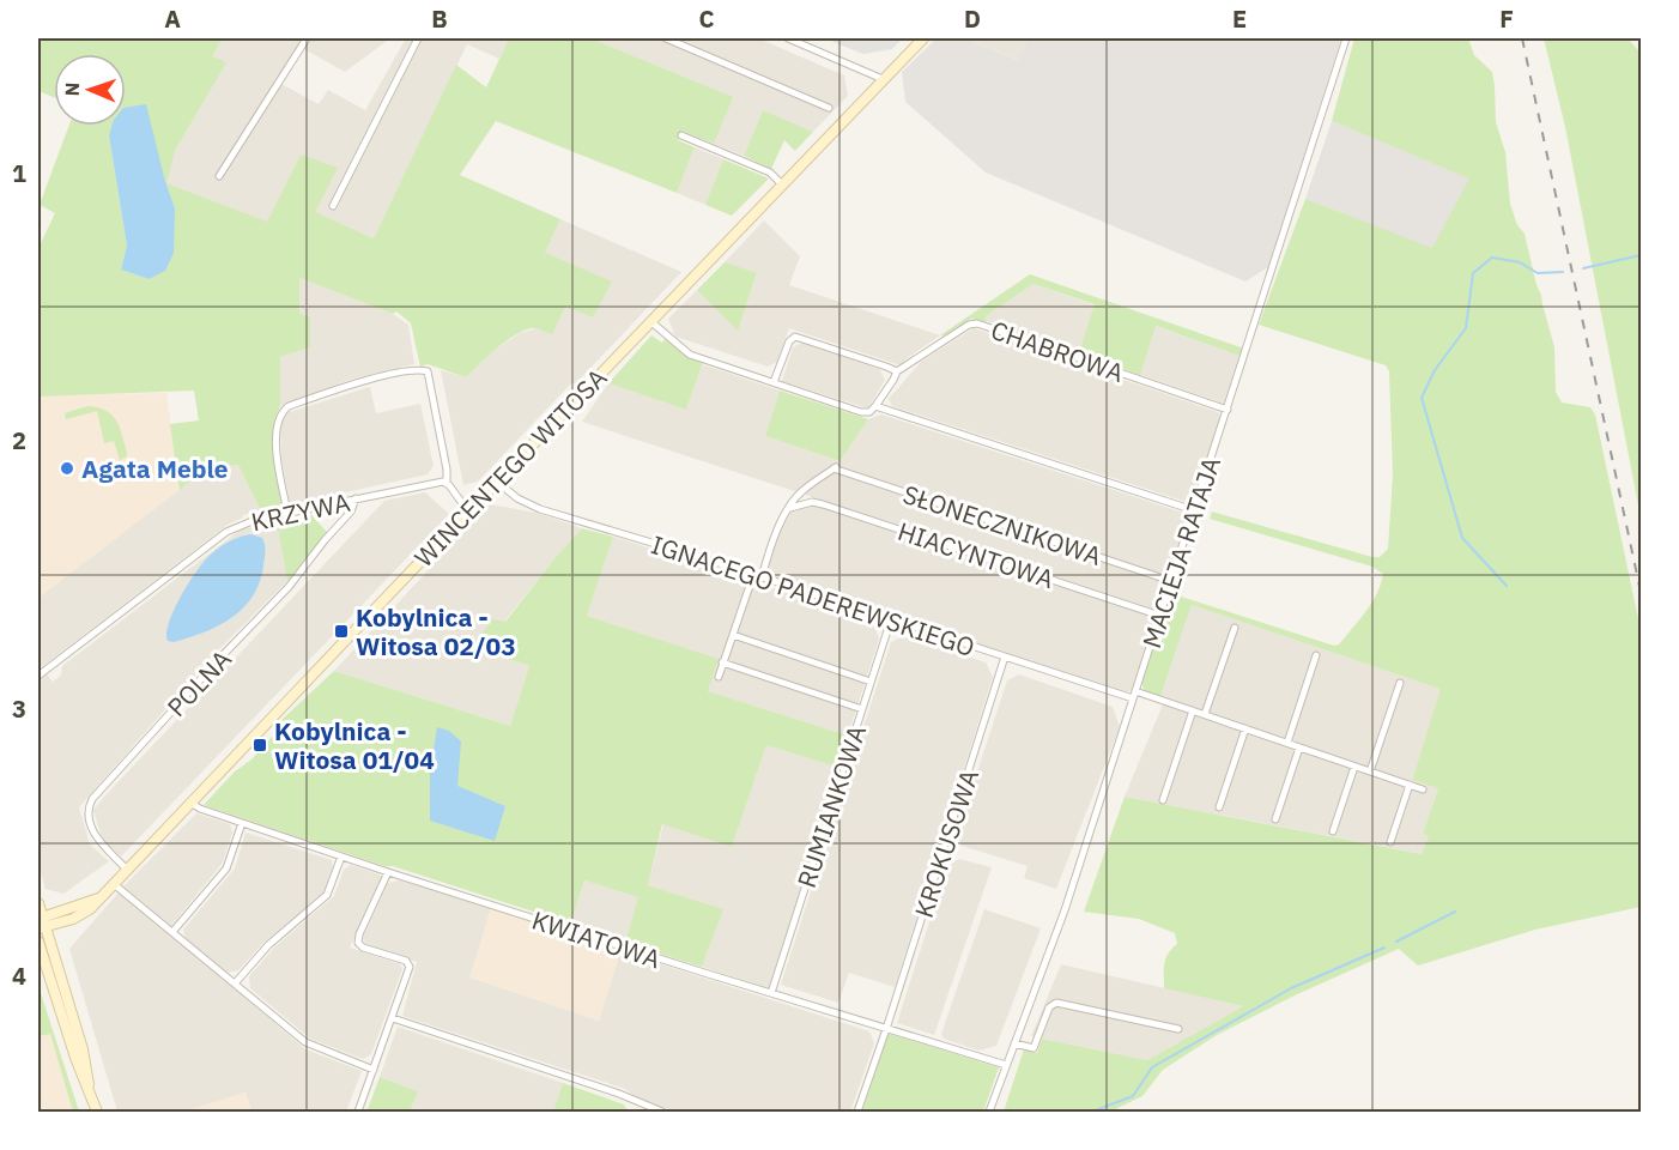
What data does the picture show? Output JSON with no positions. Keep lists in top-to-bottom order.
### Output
{
  "streets": {
    "street": [
      "CHABROWA",
      "WINCENTEGO WITOSA",
      "KRZYWA",
      "SŁONECZNIKOWA",
      "MACIEJA RATAJA",
      "HIACYNTOWA",
      "IGNACEGO PADEREWSKIEGO",
      "POLNA",
      "RUMIANKOWA",
      "KROKUSOWA",
      "KWIATOWA"
    ]
  },
  "crossings": [
    ["CHABROWA", "MACIEJA RATAJA"],
    ["WINCENTEGO WITOSA", "IGNACEGO PADEREWSKIEGO"],
    ["WINCENTEGO WITOSA", "POLNA"],
    ["WINCENTEGO WITOSA", "KWIATOWA"],
    ["KRZYWA", "POLNA"],
    ["SŁONECZNIKOWA", "MACIEJA RATAJA"],
    ["SŁONECZNIKOWA", "HIACYNTOWA"],
    ["MACIEJA RATAJA", "HIACYNTOWA"],
    ["MACIEJA RATAJA", "IGNACEGO PADEREWSKIEGO"],
    ["MACIEJA RATAJA", "KWIATOWA"],
    ["IGNACEGO PADEREWSKIEGO", "RUMIANKOWA"],
    ["IGNACEGO PADEREWSKIEGO", "KROKUSOWA"],
    ["RUMIANKOWA", "KWIATOWA"],
    ["KROKUSOWA", "KWIATOWA"]
  ],
  "places": {
    "other": ["Agata Meble"],
    "transit": ["Kobylnica - Witosa 02/03", "Kobylnica - Witosa 01/04"]
  },
  "north": "left",
  "grid": {
    "columns": [
      "A",
      "B",
      "C",
      "D",
      "E",
      "F"
    ],
    "rows": [
      "1",
      "2",
      "3",
      "4"
    ]
  }
}
